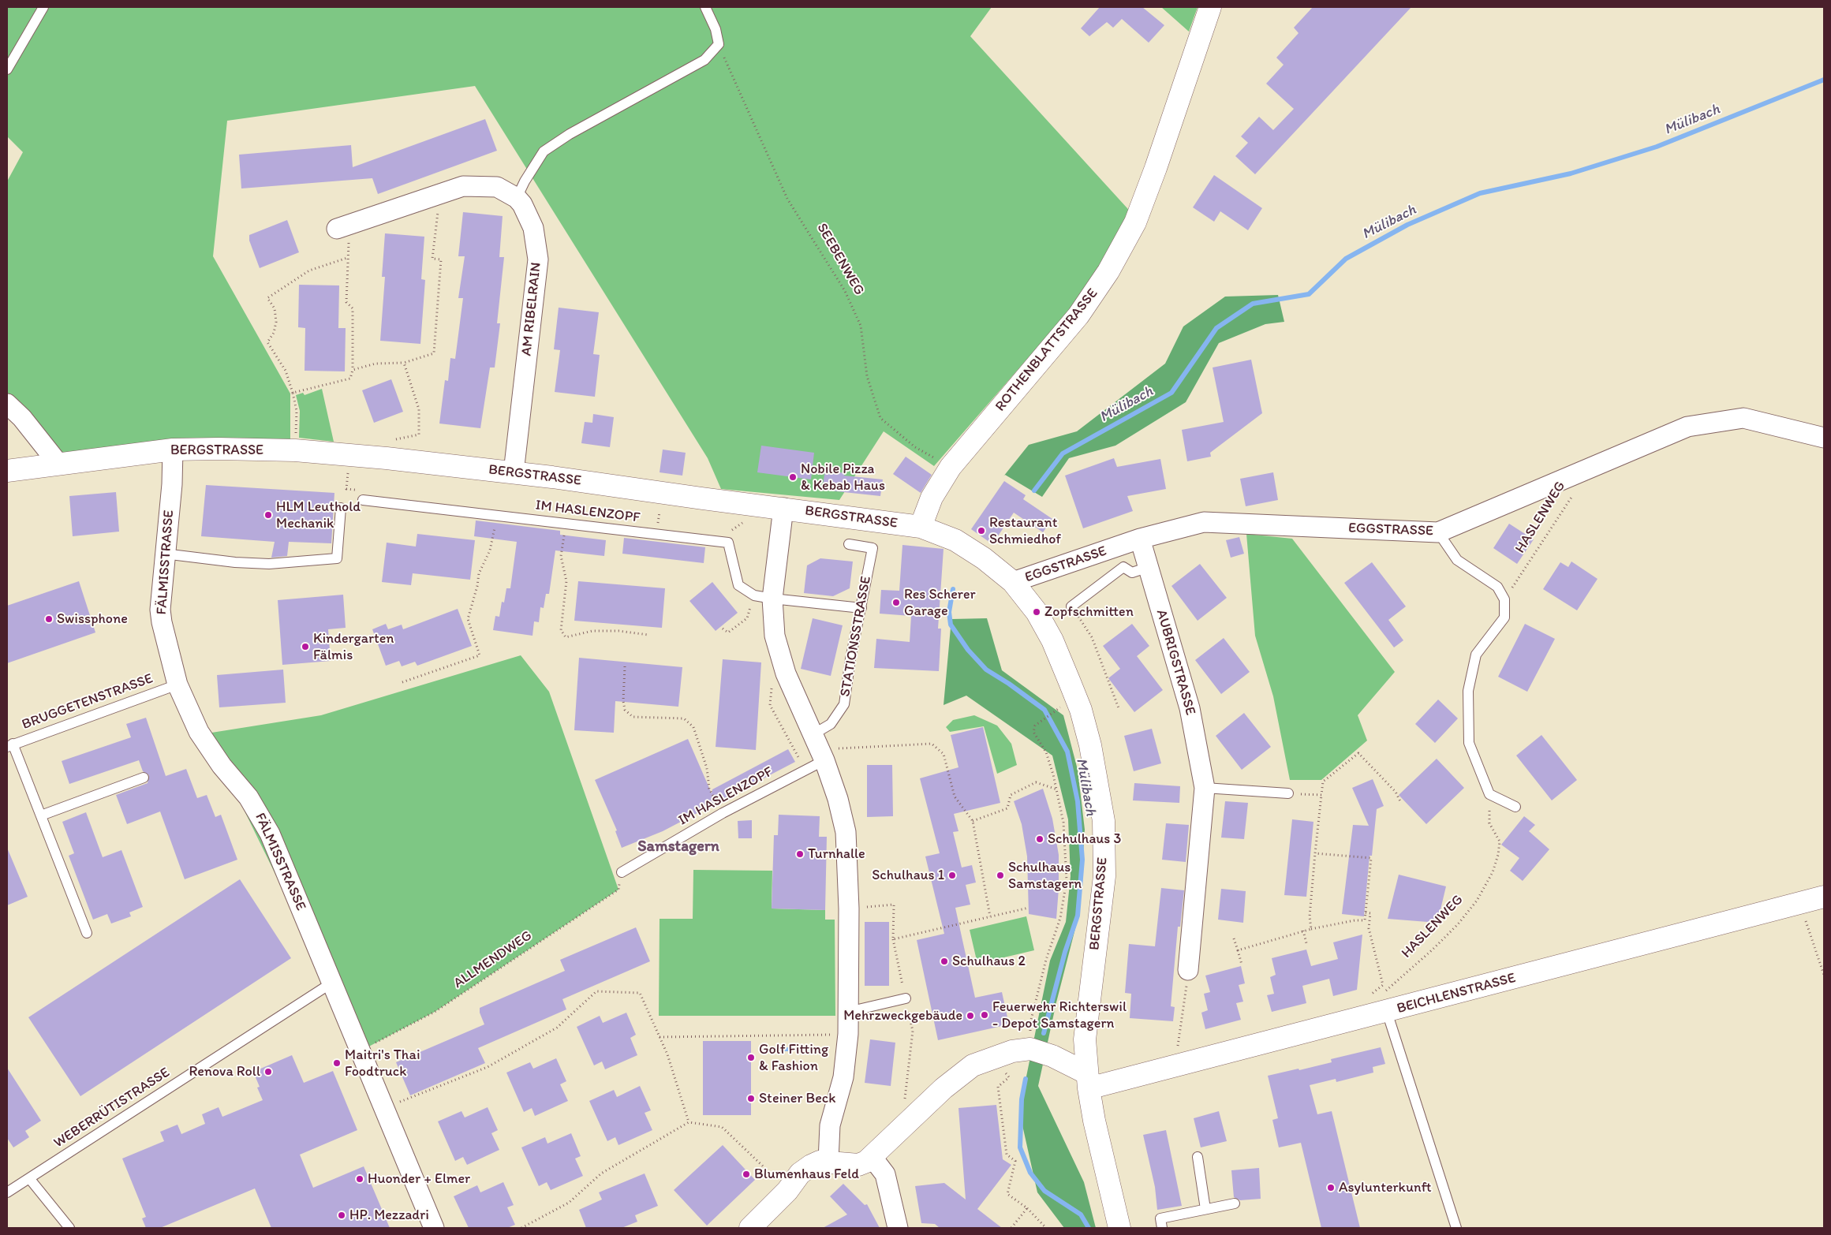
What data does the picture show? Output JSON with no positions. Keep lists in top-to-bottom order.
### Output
{
  "streets": {
    "street": [
      "AM RIBELRAIN",
      "ROTHENBLATTSTRASSE",
      "BERGSTRASSE",
      "EGGSTRASSE",
      "FÄLMISSTRASSE",
      "AUBRIGSTRASSE",
      "BEICHLENSTRASSE"
    ],
    "lane": [
      "IM HASLENZOPF",
      "STATIONSSTRASSE",
      "BRUGGETENSTRASSE",
      "WEBERRÜTISTRASSE"
    ],
    "path": ["SEEBENWEG", "HASLENWEG", "ALLMENDWEG"]
  },
  "crossings": [
    ["SEEBENWEG", "ROTHENBLATTSTRASSE"],
    ["AM RIBELRAIN", "BERGSTRASSE"],
    ["ROTHENBLATTSTRASSE", "BERGSTRASSE"],
    ["BERGSTRASSE", "EGGSTRASSE"],
    ["BERGSTRASSE", "FÄLMISSTRASSE"],
    ["BERGSTRASSE", "BEICHLENSTRASSE"],
    ["IM HASLENZOPF", "STATIONSSTRASSE"],
    ["IM HASLENZOPF", "ALLMENDWEG"],
    ["HASLENWEG", "EGGSTRASSE"],
    ["HASLENWEG", "BEICHLENSTRASSE"],
    ["EGGSTRASSE", "AUBRIGSTRASSE"],
    ["FÄLMISSTRASSE", "BRUGGETENSTRASSE"],
    ["FÄLMISSTRASSE", "ALLMENDWEG"],
    ["FÄLMISSTRASSE", "WEBERRÜTISTRASSE"]
  ],
  "districts": ["Samstagern"],
  "water": ["Mülibach"],
  "places": [
    "Nobile Pizza & Kebab Haus",
    "HLM Leuthold Mechanik",
    "Restaurant Schmiedhof",
    "Res Scherer Garage",
    "Zopfschmitten",
    "Swissphone",
    "Kindergarten Fälmis",
    "Schulhaus 3",
    "Turnhalle",
    "Schulhaus 1",
    "Schulhaus Samstagern",
    "Schulhaus 2",
    "Feuerwehr Richterswil - Depot Samstagern",
    "Mehrzweckgebäude",
    "Golf Fitting & Fashion",
    "Maitri's Thai Foodtruck",
    "Renova Roll",
    "Steiner Beck",
    "Blumenhaus Feld",
    "Huonder + Elmer",
    "Asylunterkunft",
    "HP. Mezzadri"
  ]
}
